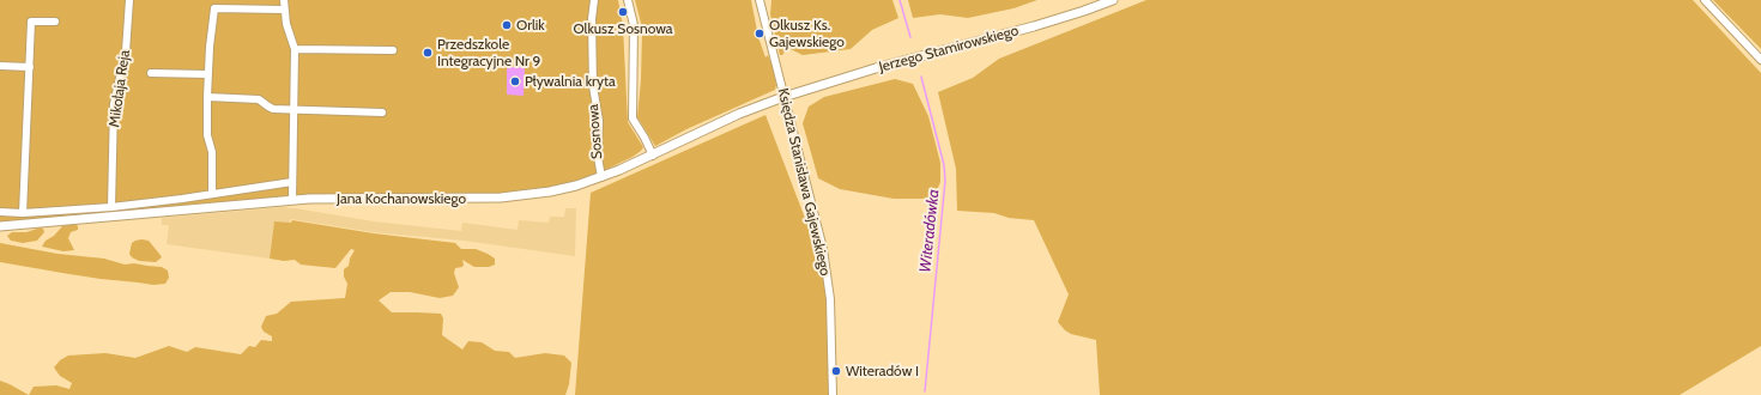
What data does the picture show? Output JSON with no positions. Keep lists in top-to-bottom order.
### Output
{
  "streets": {
    "main road": ["Jerzego Stamirowskiego", "Jana Kochanowskiego"],
    "street": ["Mikołaja Reja", "Sosnowa", "Księdza Stanisława Gajewskiego"]
  },
  "crossings": [
    ["Jerzego Stamirowskiego", "Księdza Stanisława Gajewskiego"],
    ["Jerzego Stamirowskiego", "Jana Kochanowskiego"],
    ["Sosnowa", "Jana Kochanowskiego"],
    ["Księdza Stanisława Gajewskiego", "Jana Kochanowskiego"]
  ],
  "water": ["Witeradówka"],
  "places": [
    "Olkusz Sosnowa",
    "Orlik",
    "Olkusz Ks. Gajewskiego",
    "Przedszkole Integracyjne Nr 9",
    "Pływalnia kryta",
    "Witeradów I"
  ]
}
